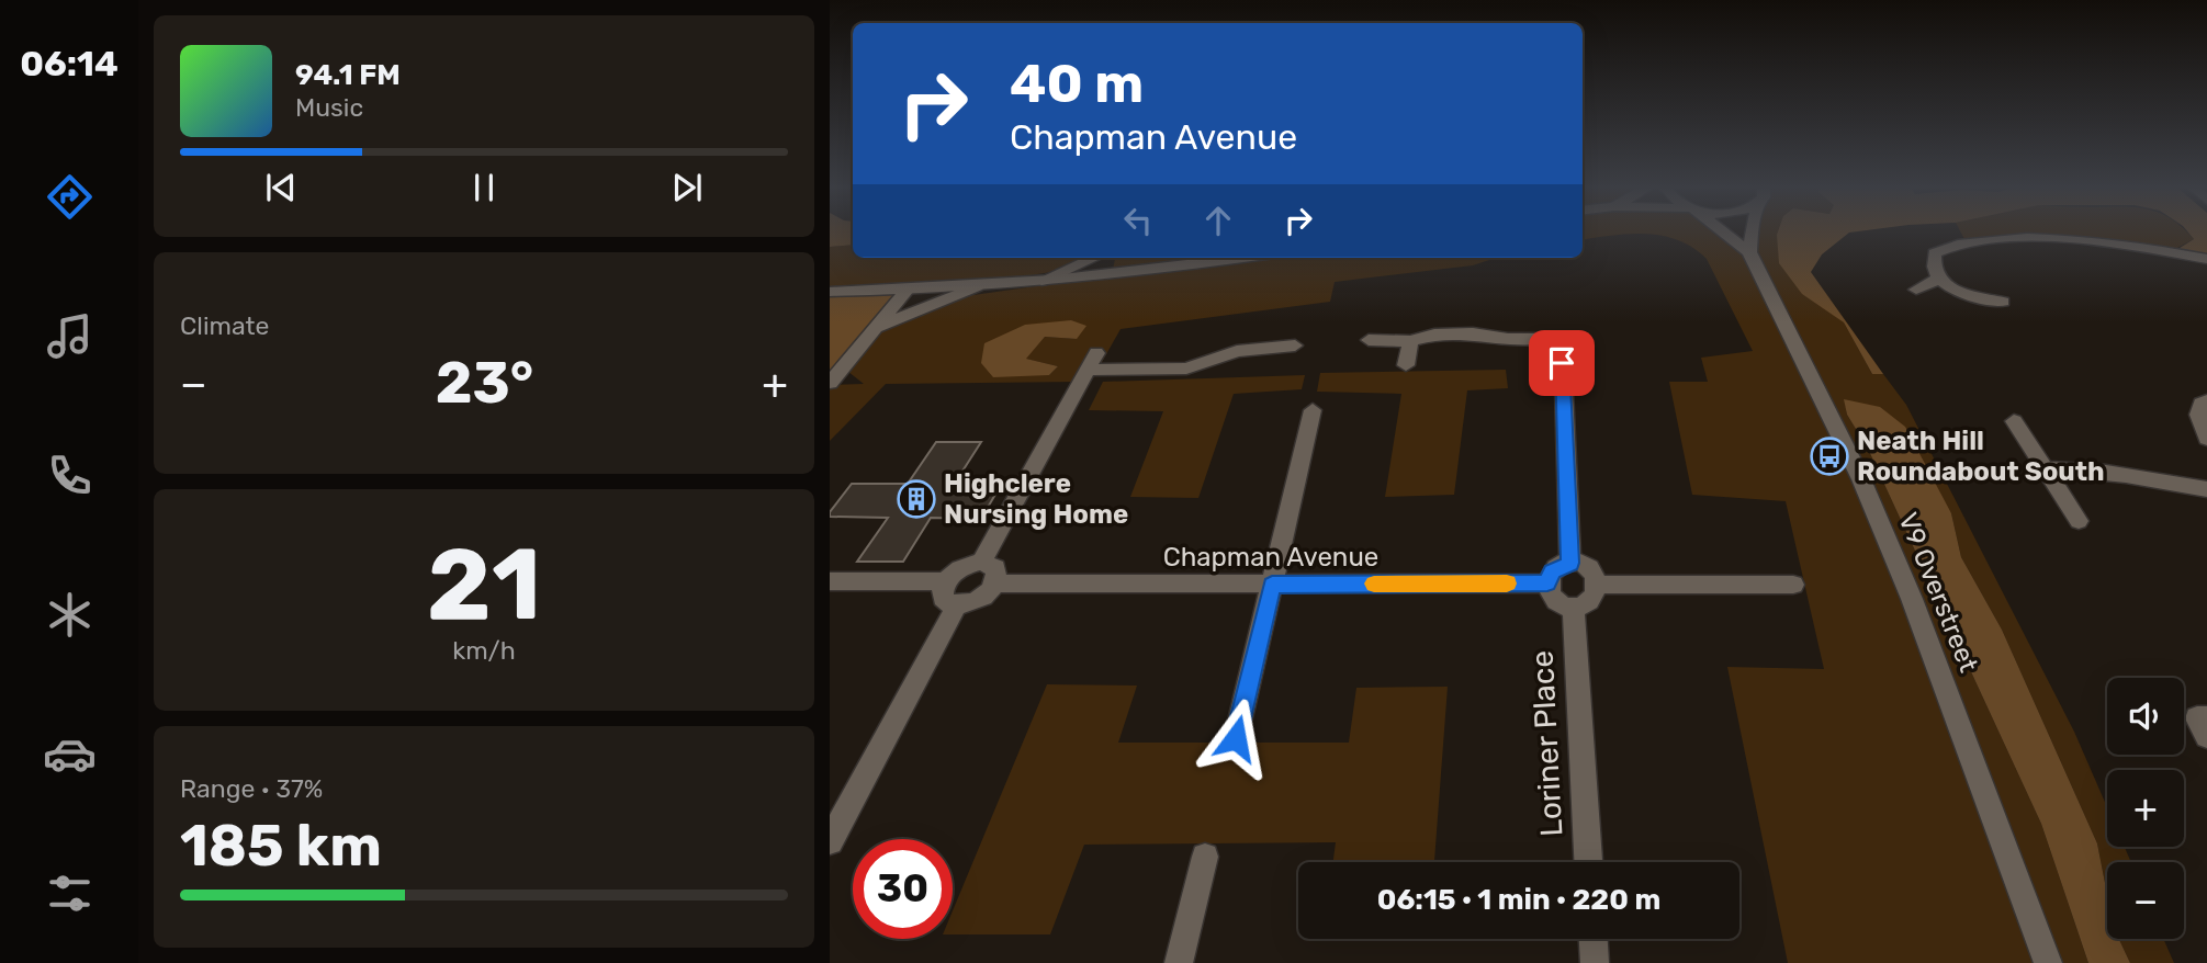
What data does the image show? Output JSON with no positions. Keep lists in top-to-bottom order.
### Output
{
  "streets": {
    "street": ["Chapman Avenue", "V9 Overstreet", "Loriner Place"]
  },
  "crossings": [
    ["Chapman Avenue", "Loriner Place"]
  ],
  "places": {
    "bus stop": ["Neath Hill Roundabout South"],
    "building": ["Highclere Nursing Home"]
  },
  "page": {
    "tabs": "06:14",
    "turn": ["40 m", "Chapman Avenue"],
    "song": ["94.1 FM", "Music"],
    "tile": [
      "Climate",
      ["21", "km/h"],
      ["Range · 37%", "185 km"]
    ],
    "heat": ["−", "23°", "+"],
    "map_buttons": ["+", "−"],
    "limit": "30",
    "trip": "06:15 · 1 min · 220 m"
  }
}
